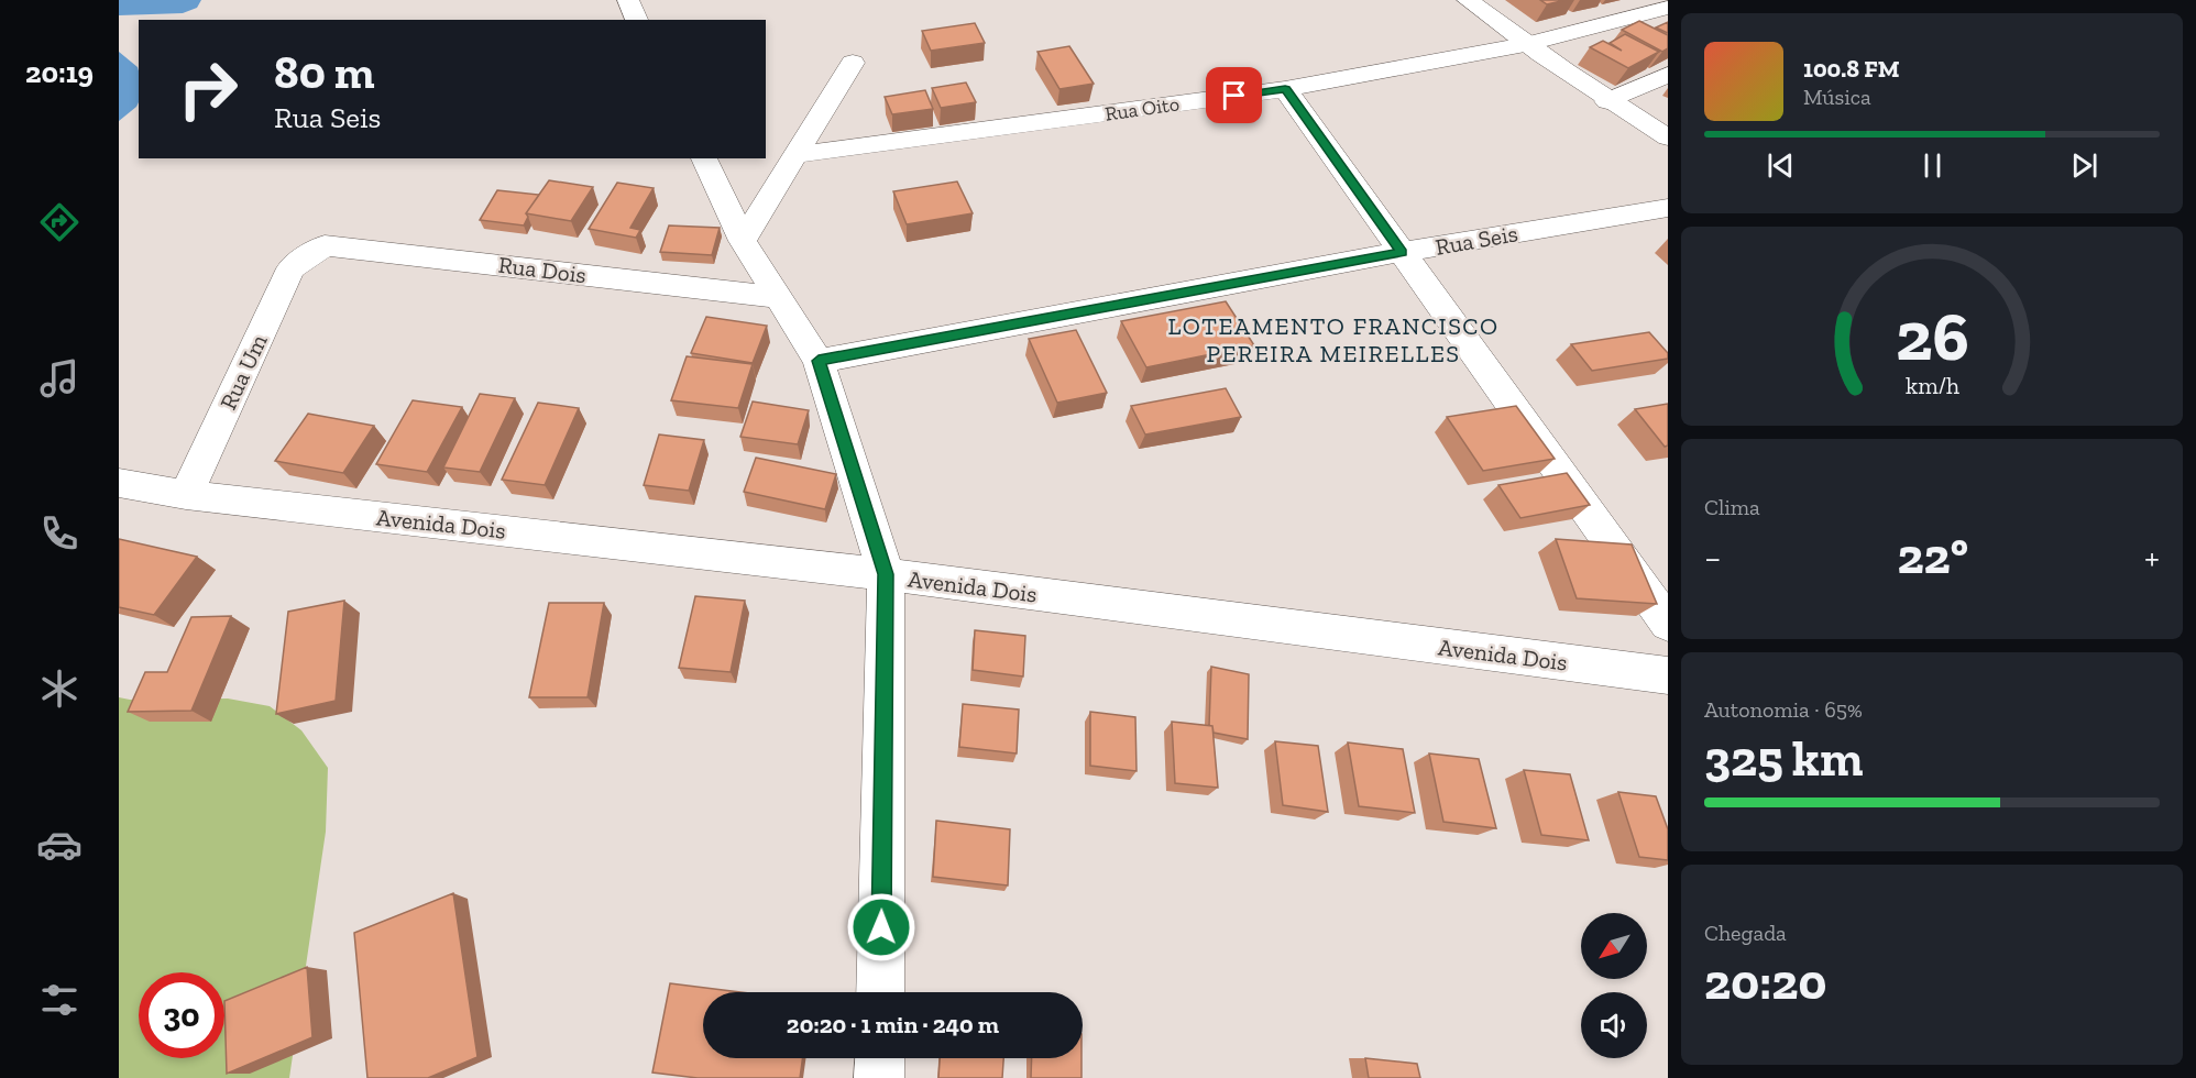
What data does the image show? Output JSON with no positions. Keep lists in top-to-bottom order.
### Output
{
  "streets": {
    "street": [
      "Rua Oito",
      "Rua Seis",
      "Rua Dois",
      "Rua Um",
      "Avenida Dois"
    ]
  },
  "crossings": [
    ["Rua Dois", "Rua Um"],
    ["Rua Um", "Avenida Dois"]
  ],
  "districts": ["LOTEAMENTO FRANCISCO PEREIRA MEIRELLES"],
  "north": "bottom left",
  "page": {
    "tabs": "20:19",
    "turn": ["80 m", "Rua Seis"],
    "song": ["100.8 FM", "Música"],
    "tile": [
      "Clima",
      ["Autonomia · 65%", "325 km"],
      ["Chegada", "20:20"]
    ],
    "heat": ["−", "22°", "+"],
    "limit": "30",
    "trip": "20:20 · 1 min · 240 m",
    "gauge": ["26", "km/h"]
  }
}
